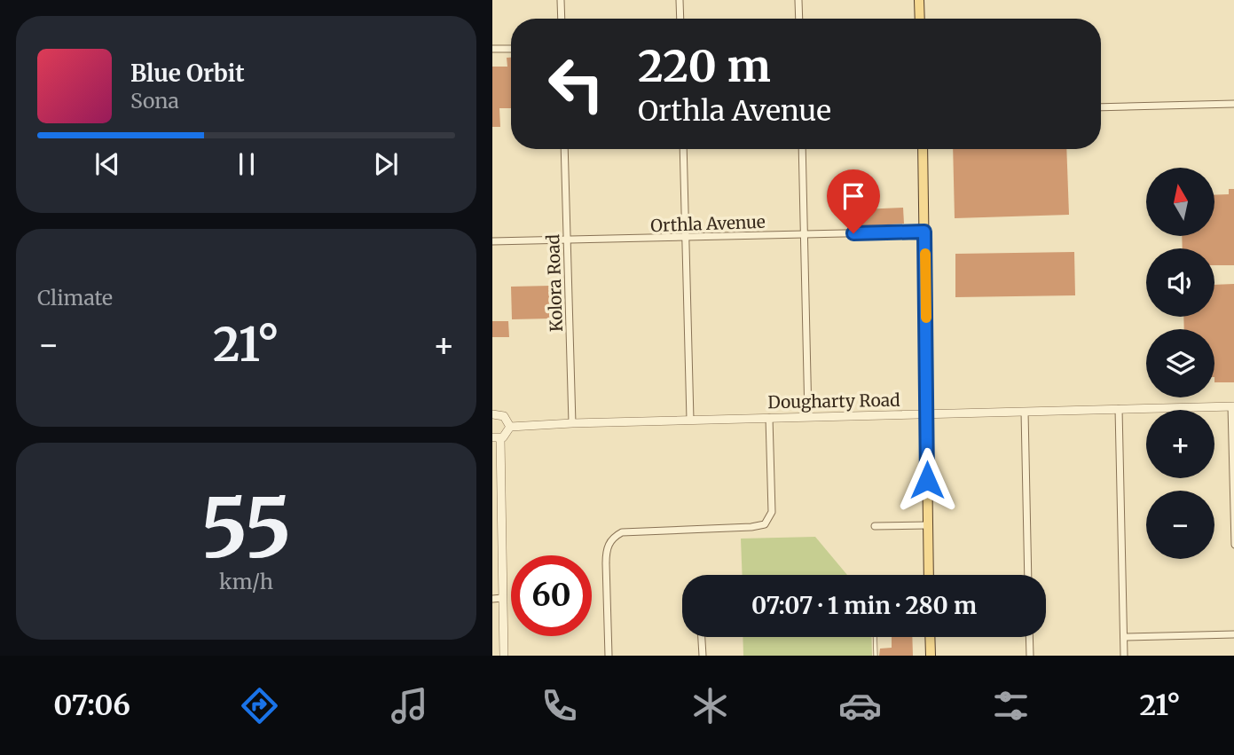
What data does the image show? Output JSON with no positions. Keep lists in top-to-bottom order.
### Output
{
  "streets": {
    "street": ["Orthla Avenue", "Kolora Road", "Dougharty Road"]
  },
  "crossings": [
    ["Orthla Avenue", "Kolora Road"],
    ["Kolora Road", "Dougharty Road"]
  ],
  "north": "top",
  "page": {
    "turn": ["220 m", "Orthla Avenue"],
    "song": ["Blue Orbit", "Sona"],
    "map_buttons": ["+", "−"],
    "tile": [
      "Climate",
      ["55", "km/h"]
    ],
    "heat": ["−", "21°", "+"],
    "limit": "60",
    "trip": "07:07 · 1 min · 280 m",
    "tabs": ["07:06", "21°"]
  }
}
